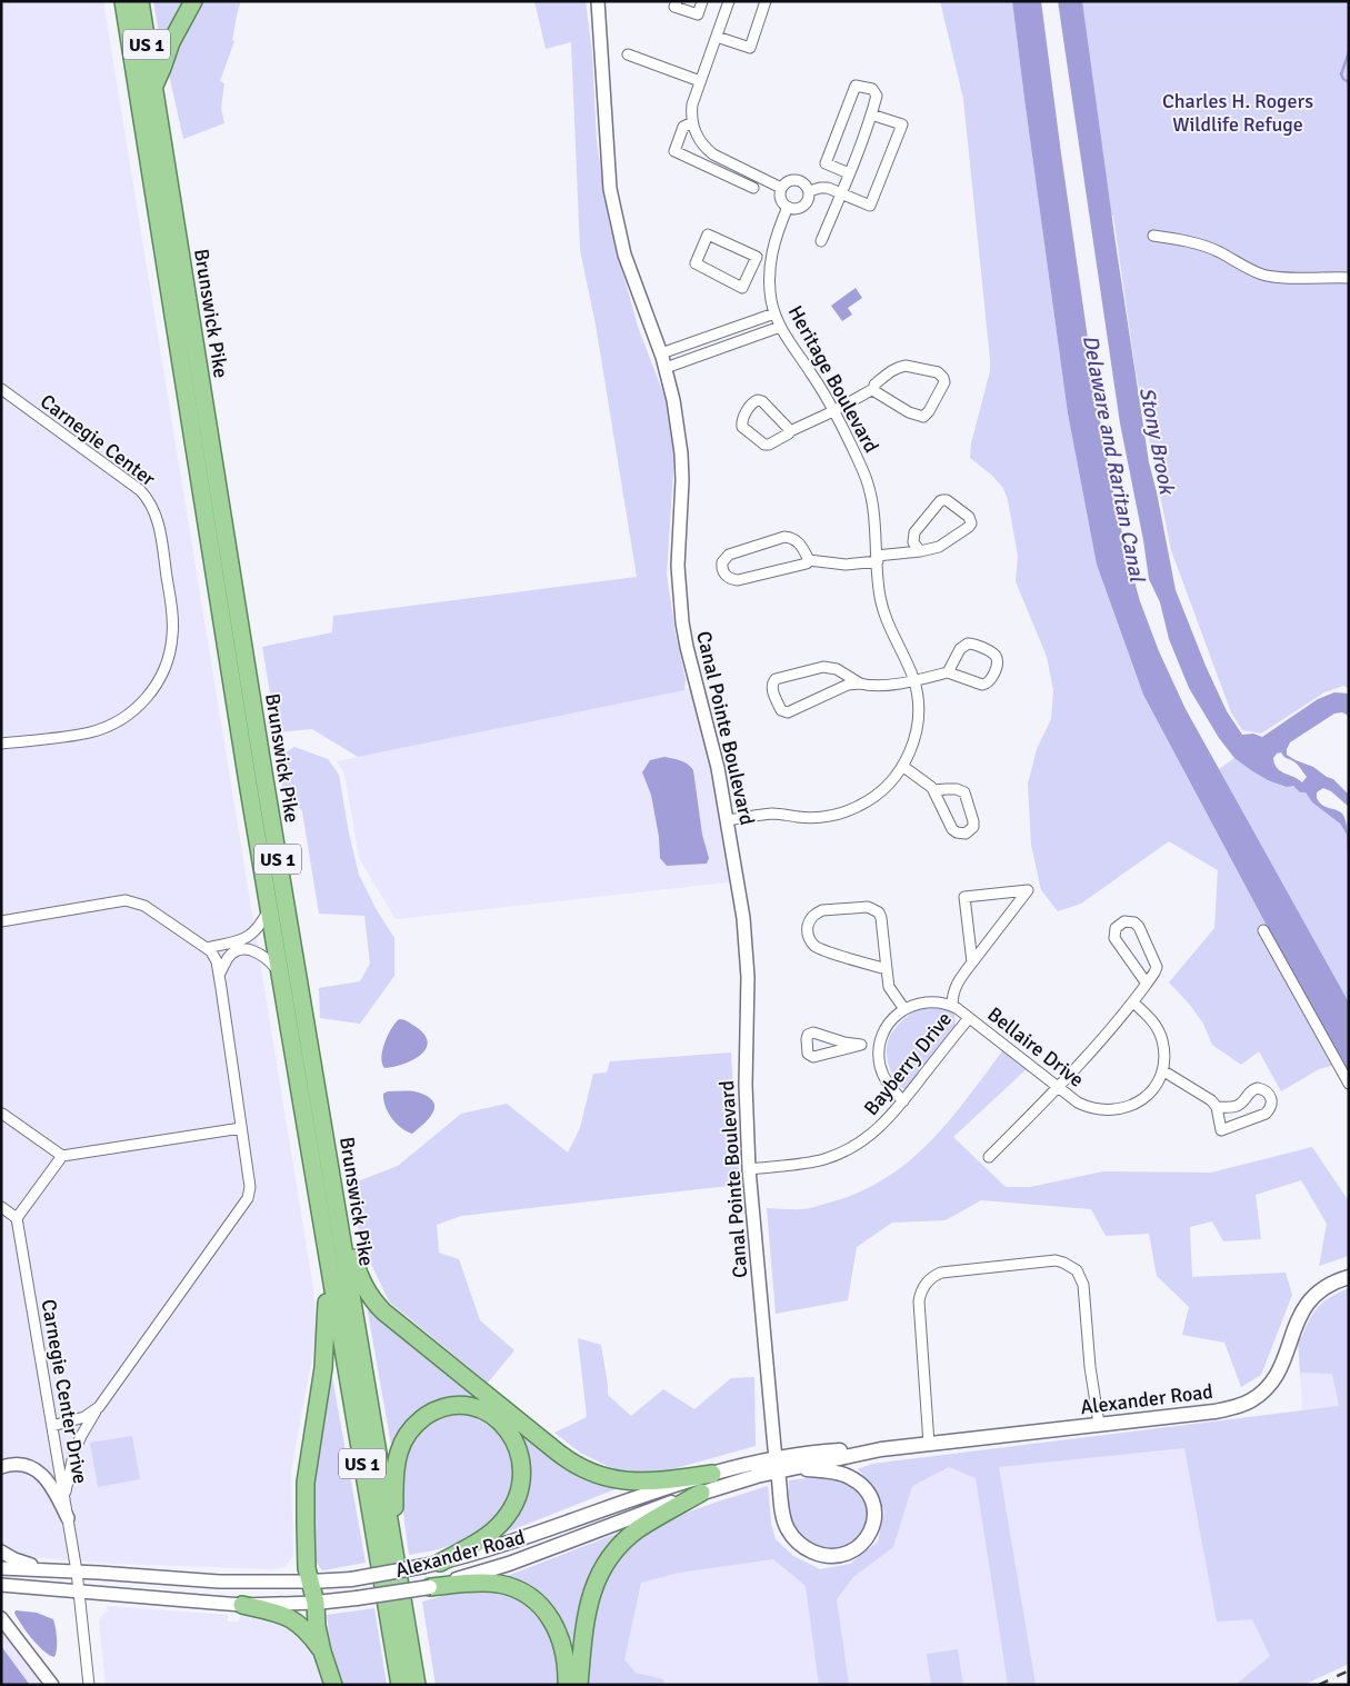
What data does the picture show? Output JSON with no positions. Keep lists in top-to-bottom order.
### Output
{
  "streets": {
    "highway": ["US 1", "Brunswick Pike"],
    "main road": ["Alexander Road"],
    "street": [
      "Heritage Boulevard",
      "Carnegie Center",
      "Canal Pointe Boulevard",
      "Bellaire Drive",
      "Bayberry Drive",
      "Carnegie Center Drive"
    ]
  },
  "crossings": [
    ["Heritage Boulevard", "Canal Pointe Boulevard"],
    ["Canal Pointe Boulevard", "Bayberry Drive"],
    ["Canal Pointe Boulevard", "Alexander Road"],
    ["Bellaire Drive", "Bayberry Drive"],
    ["Carnegie Center Drive", "Alexander Road"]
  ],
  "water": ["Stony Brook", "Delaware and Raritan Canal"],
  "parks": ["Charles H. Rogers Wildlife Refuge"]
}
